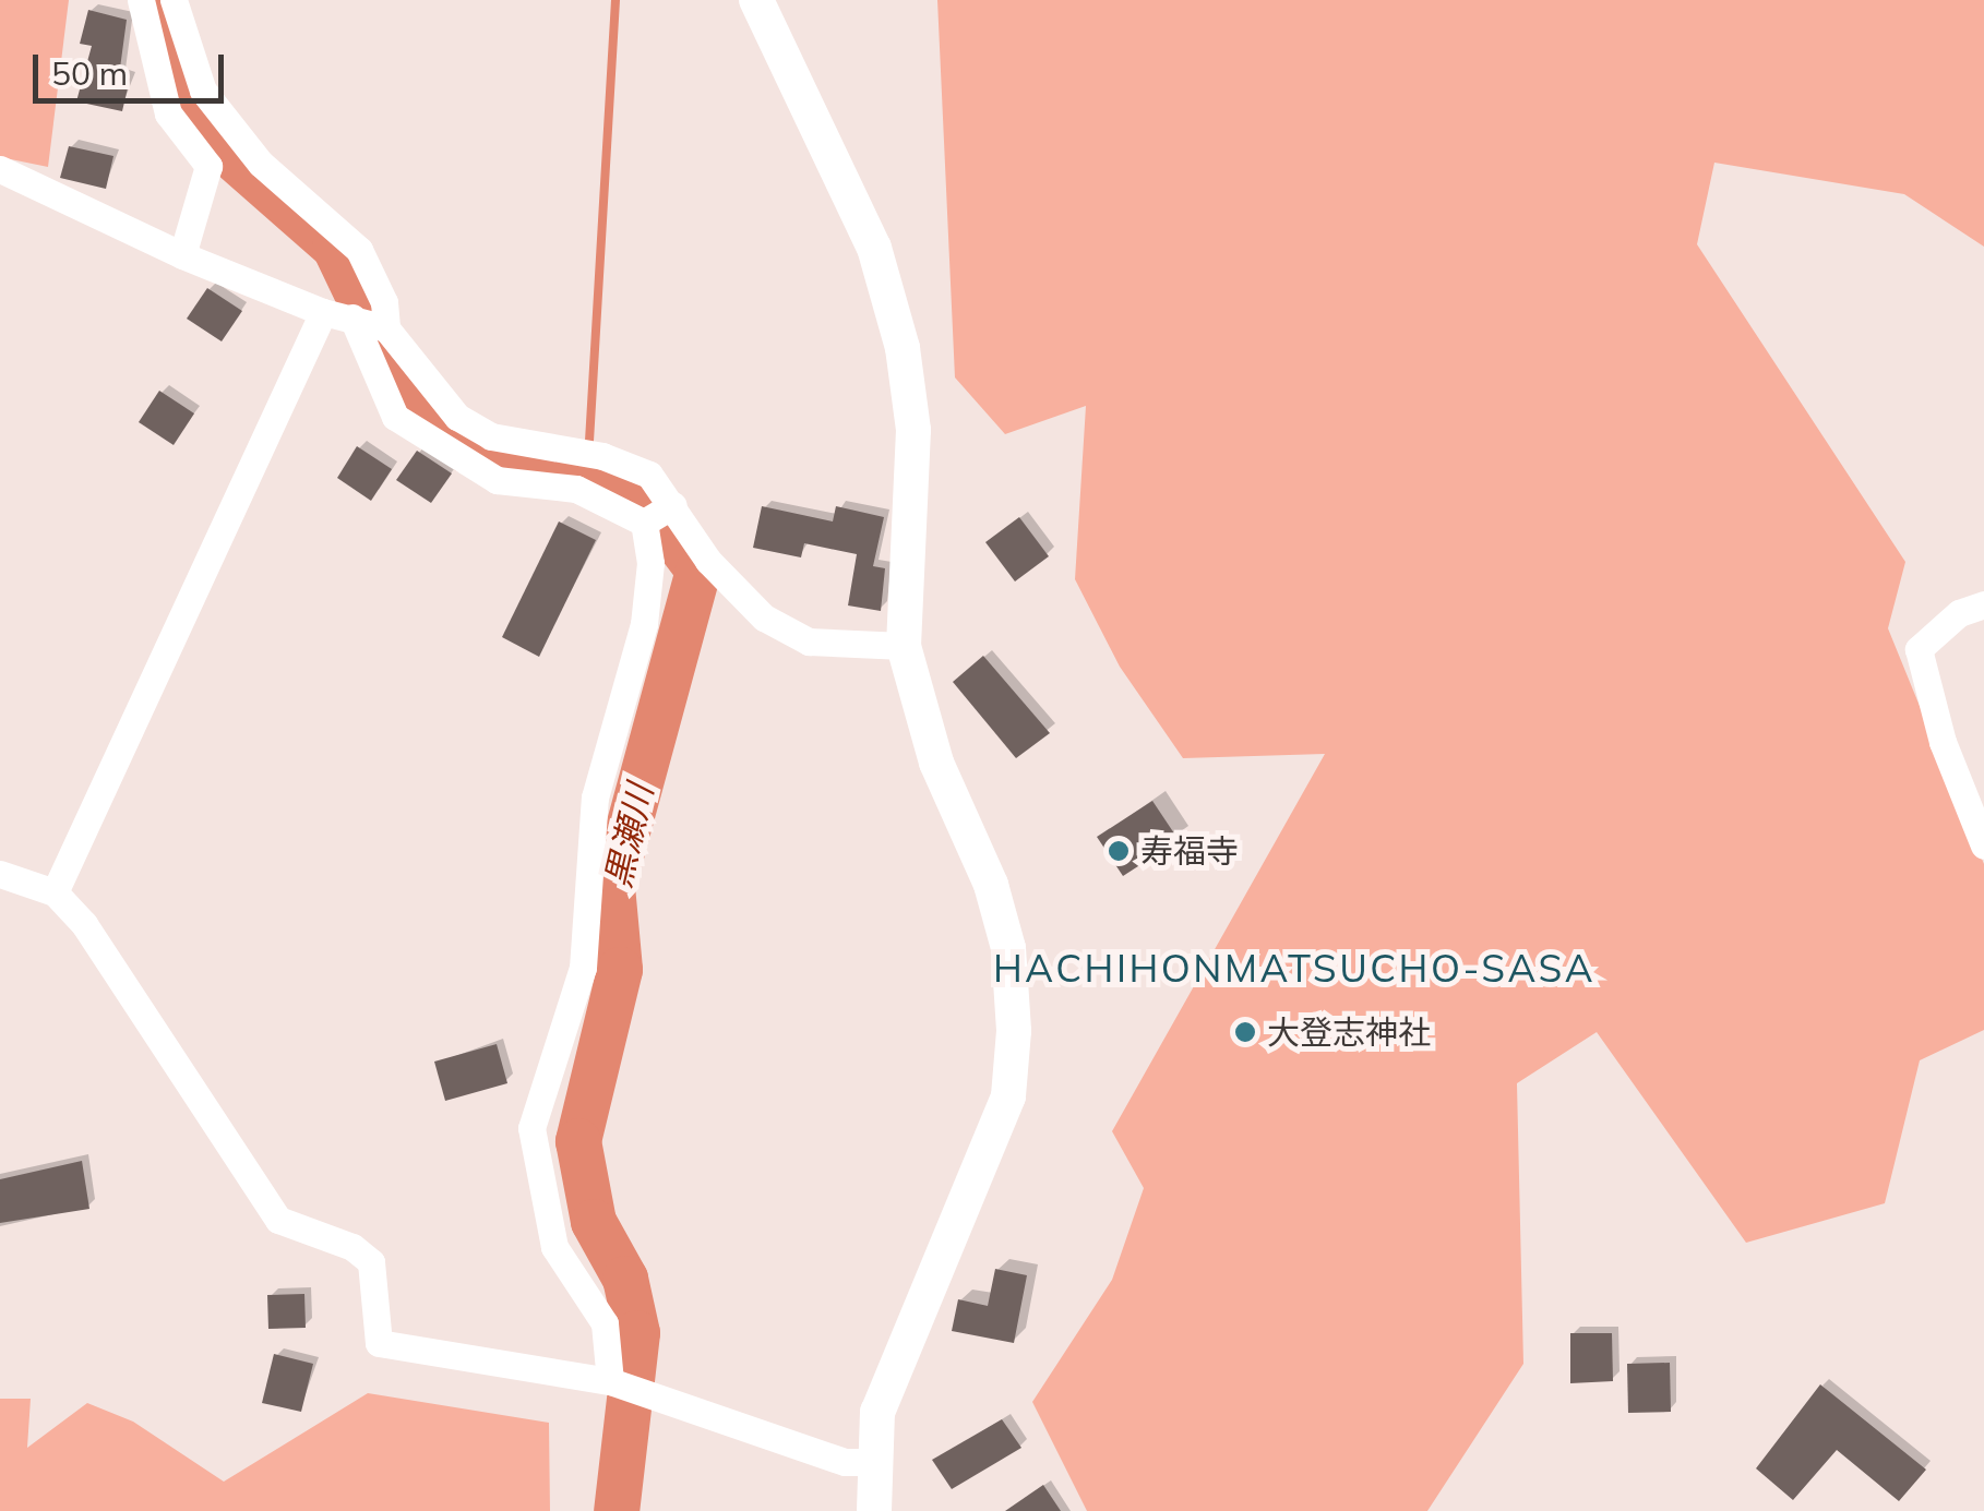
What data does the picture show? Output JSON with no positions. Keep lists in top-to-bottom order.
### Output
{
  "districts": ["HACHIHONMATSUCHO-SASA"],
  "water": ["黒瀬川"],
  "places": ["寿福寺", "大登志神社"],
  "scale_bar": "50 m"
}
